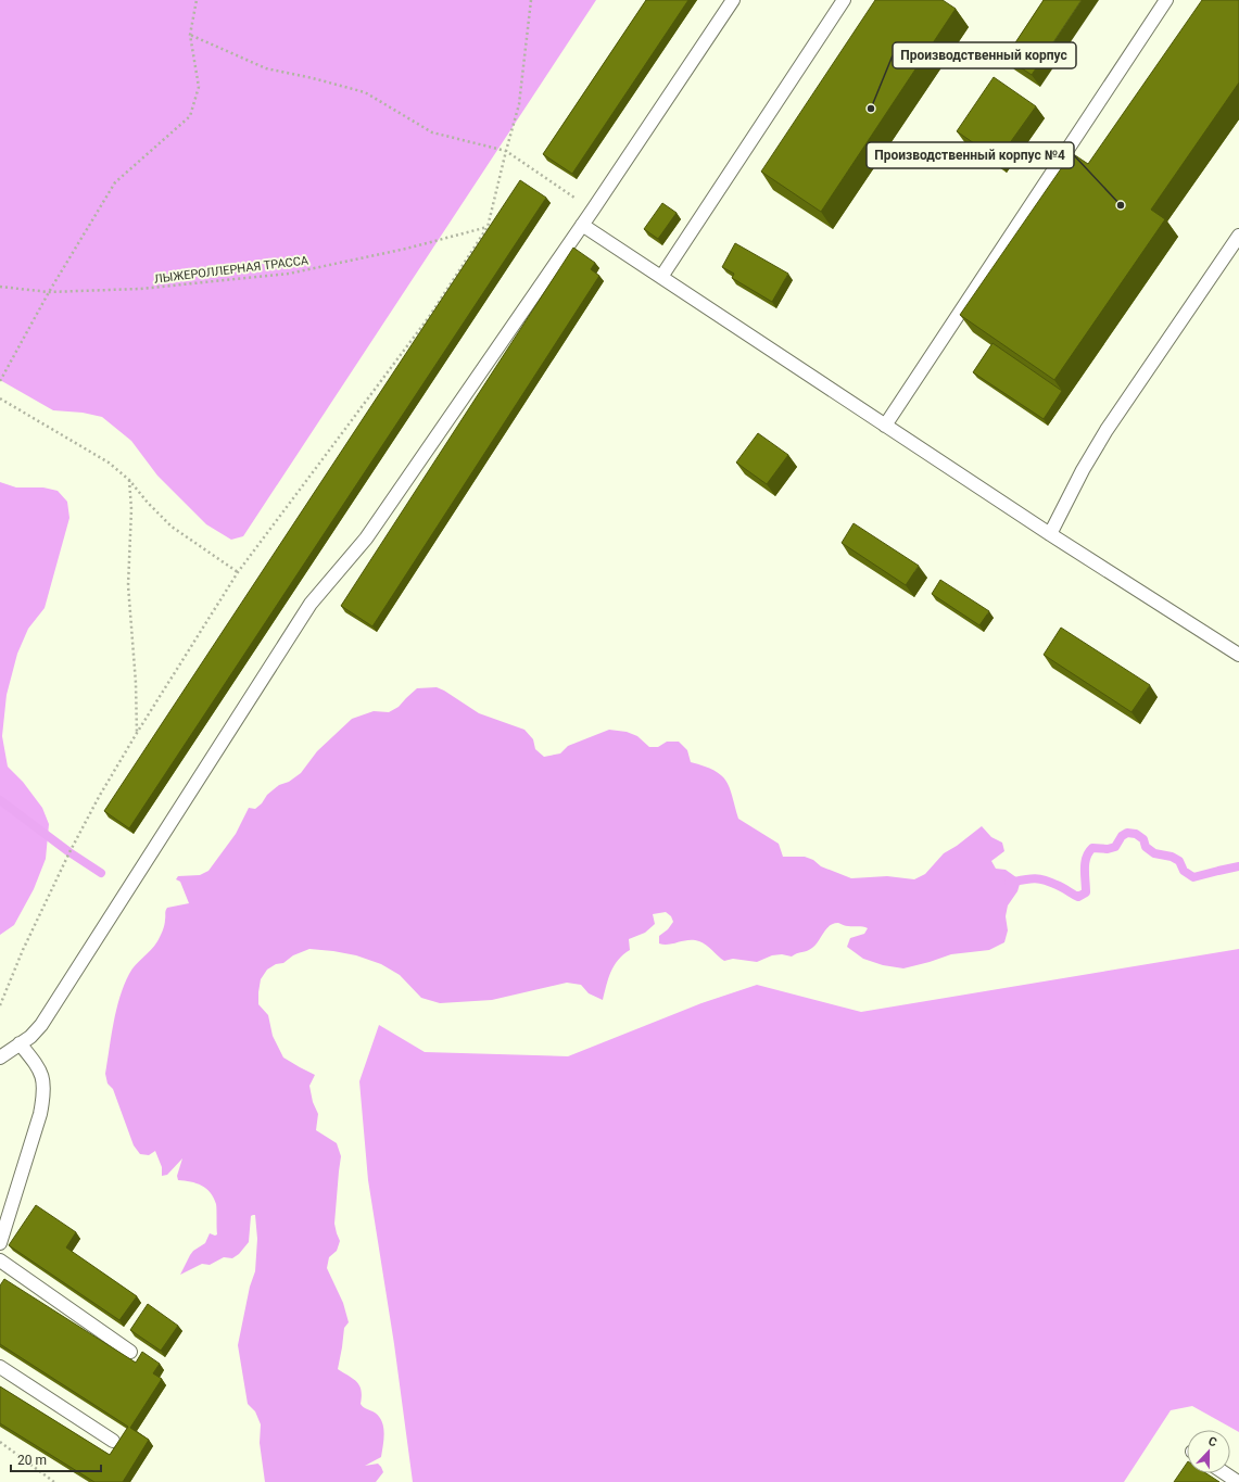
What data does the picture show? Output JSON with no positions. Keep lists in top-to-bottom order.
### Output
{
  "streets": {
    "path": ["ЛЫЖЕРОЛЛЕРНАЯ ТРАССА"]
  },
  "places": ["Производственный корпус", "Производственный корпус №4"],
  "scale_bar": "20 m",
  "north": "top"
}
